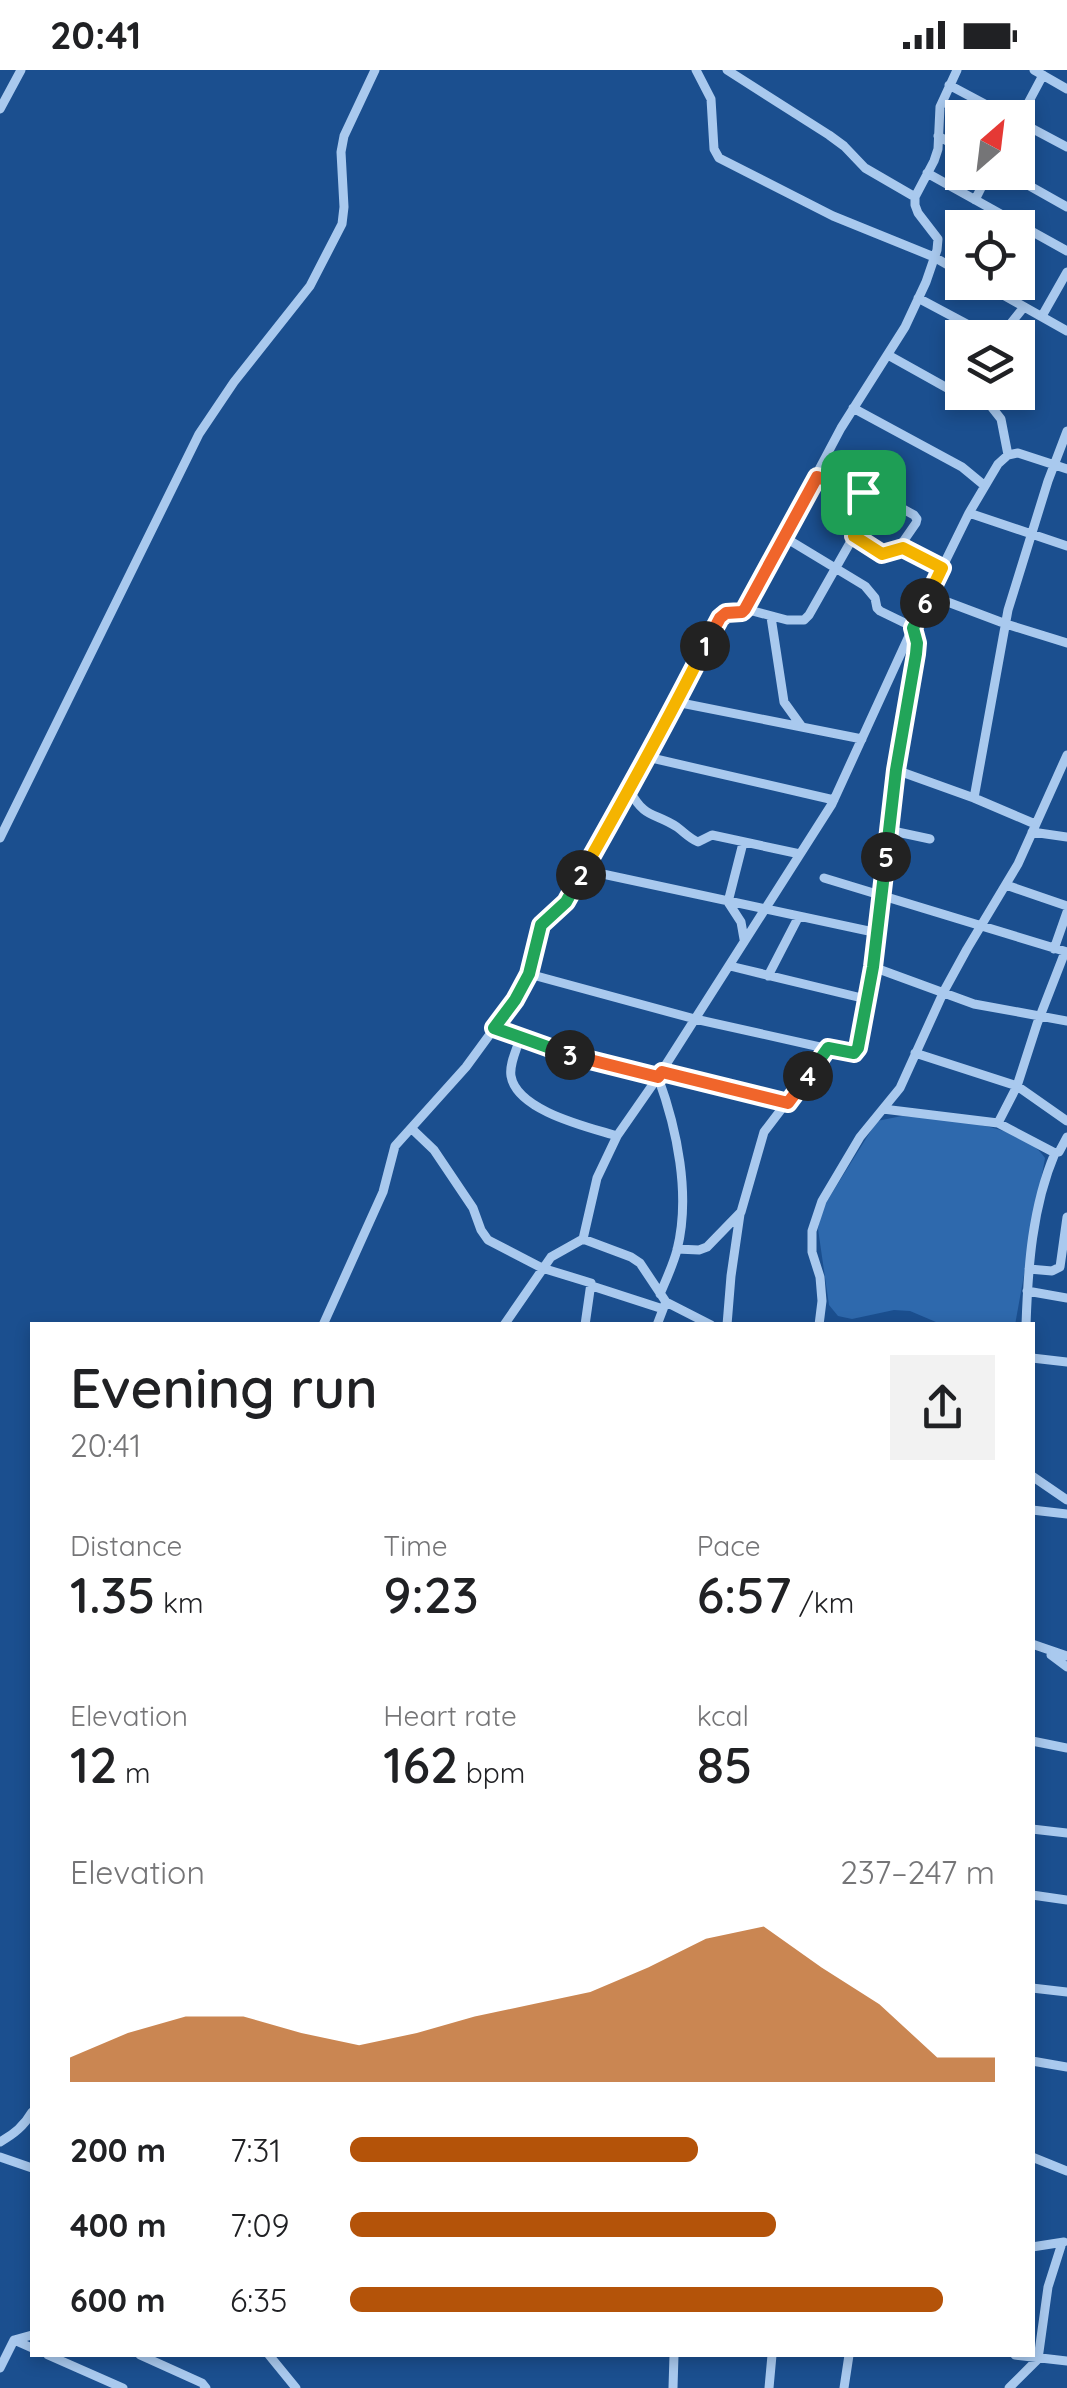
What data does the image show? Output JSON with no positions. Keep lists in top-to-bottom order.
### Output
{
  "north": "top right",
  "page": {
    "status": "20:41",
    "pins": [
      "6",
      "1",
      "5",
      "2",
      "3",
      "4"
    ],
    "heading": ["Evening run", "20:41"],
    "stats": [
      ["Distance", "1.35 km"],
      ["Time", "9:23"],
      ["Pace", "6:57 /km"],
      ["Elevation", "12 m"],
      ["Heart rate", "162 bpm"],
      ["kcal", "85"]
    ],
    "chart": ["Elevation", "237–247 m"],
    "list": [
      {
        "name": "200 m",
        "note": "7:31"
      },
      {
        "name": "400 m",
        "note": "7:09"
      },
      {
        "name": "600 m",
        "note": "6:35"
      }
    ]
  }
}
